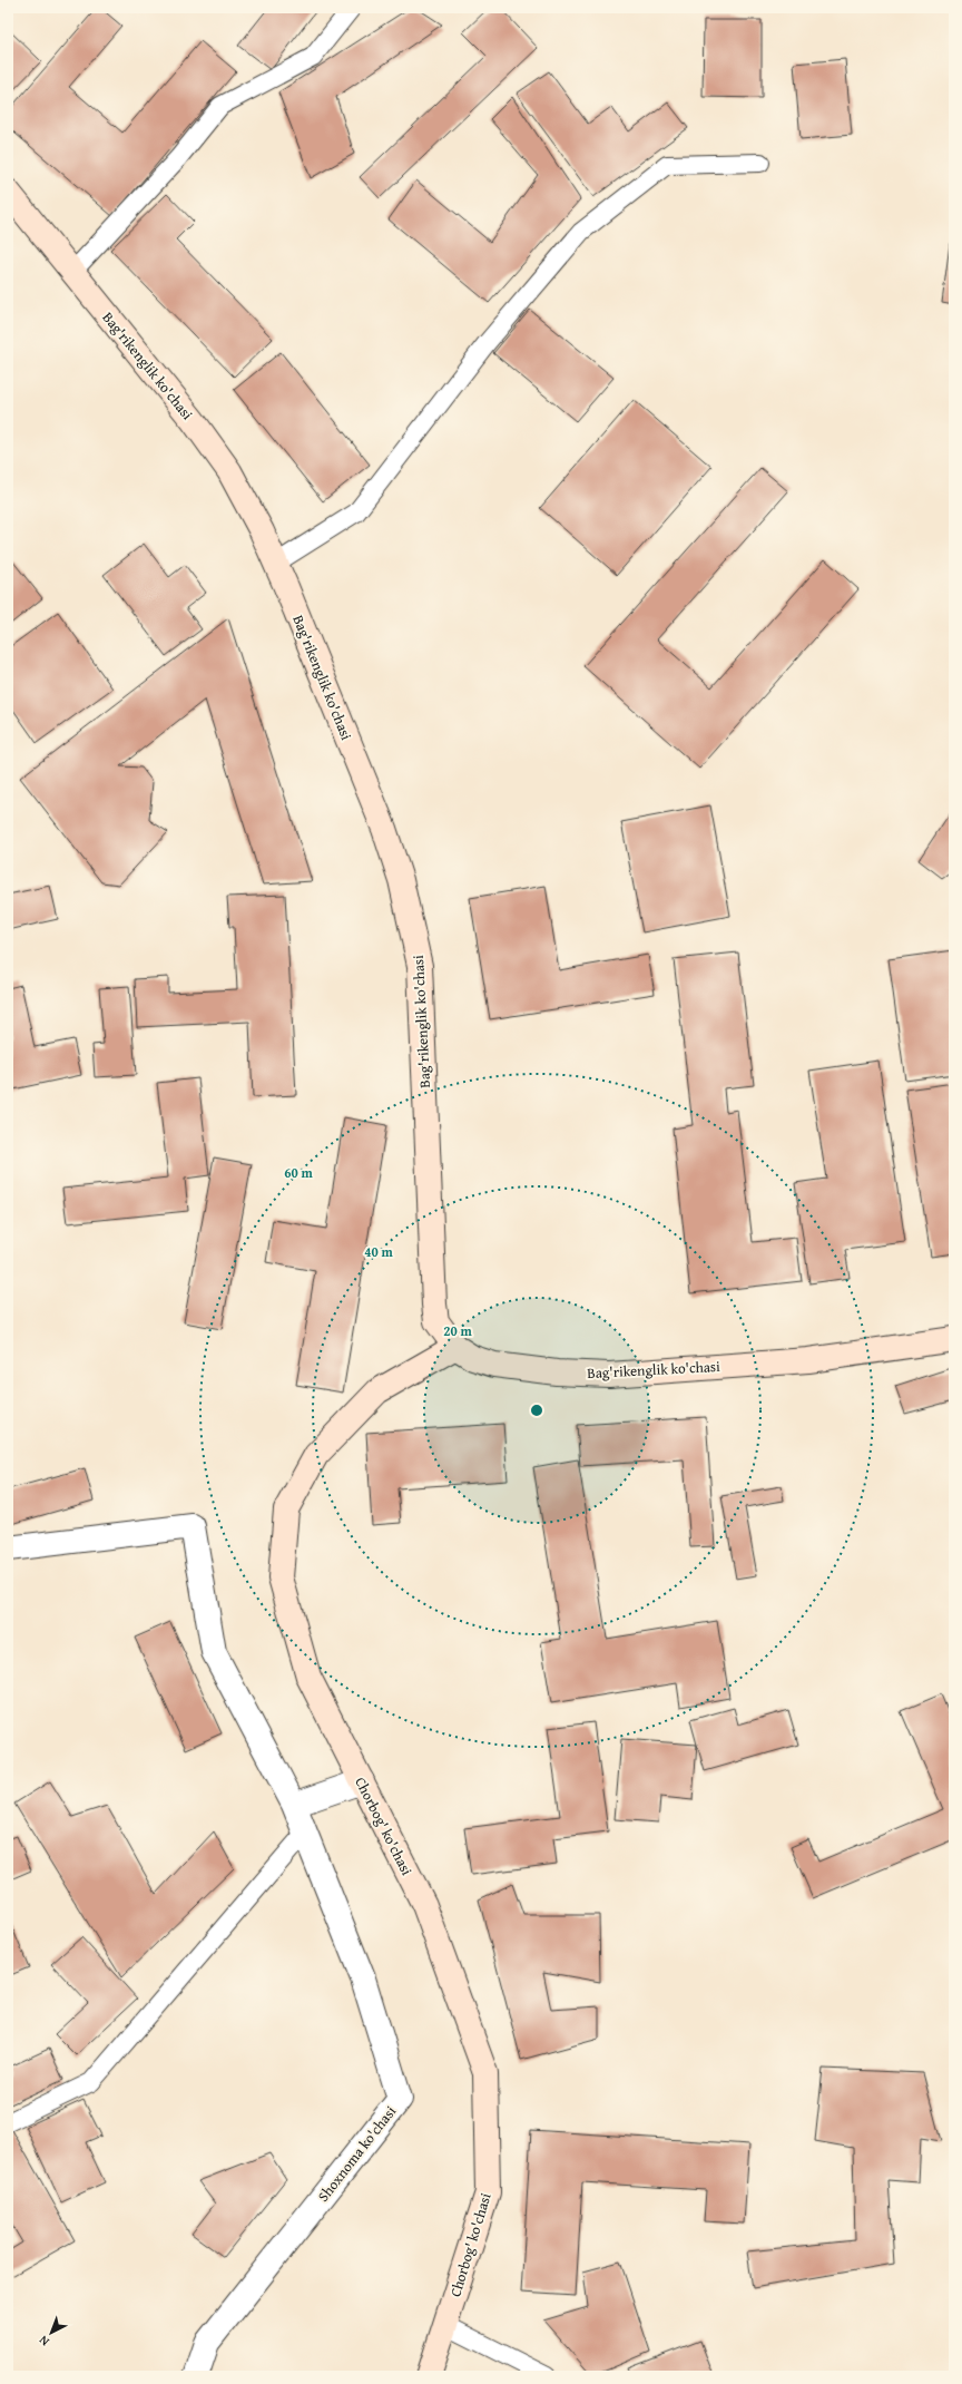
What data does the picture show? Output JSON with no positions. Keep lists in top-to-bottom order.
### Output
{
  "streets": {
    "main road": ["Bag'rikenglik ko'chasi", "Chorbog' ko'chasi"],
    "street": ["Shoxnoma ko'chasi"]
  },
  "crossings": [
    ["Bag'rikenglik ko'chasi", "Chorbog' ko'chasi"]
  ],
  "north": "bottom left",
  "rings": ["60 m", "40 m", "20 m"]
}
